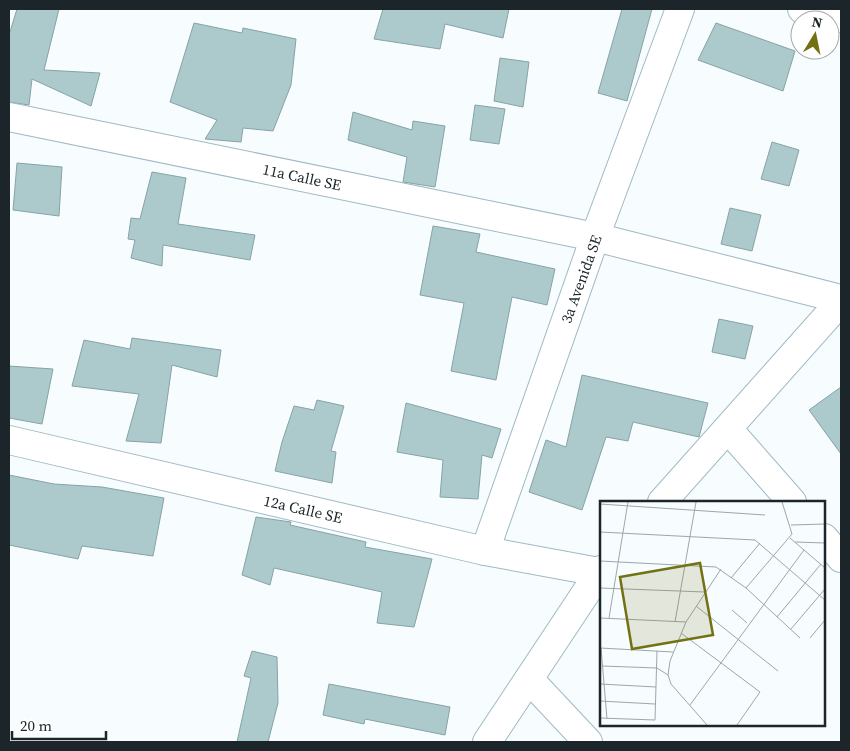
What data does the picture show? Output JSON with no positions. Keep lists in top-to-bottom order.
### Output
{
  "streets": {
    "street": ["11a Calle SE", "3a Avenida SE", "12a Calle SE"]
  },
  "crossings": [
    ["11a Calle SE", "3a Avenida SE"],
    ["3a Avenida SE", "12a Calle SE"]
  ],
  "scale_bar": "20 m",
  "north": "top"
}
